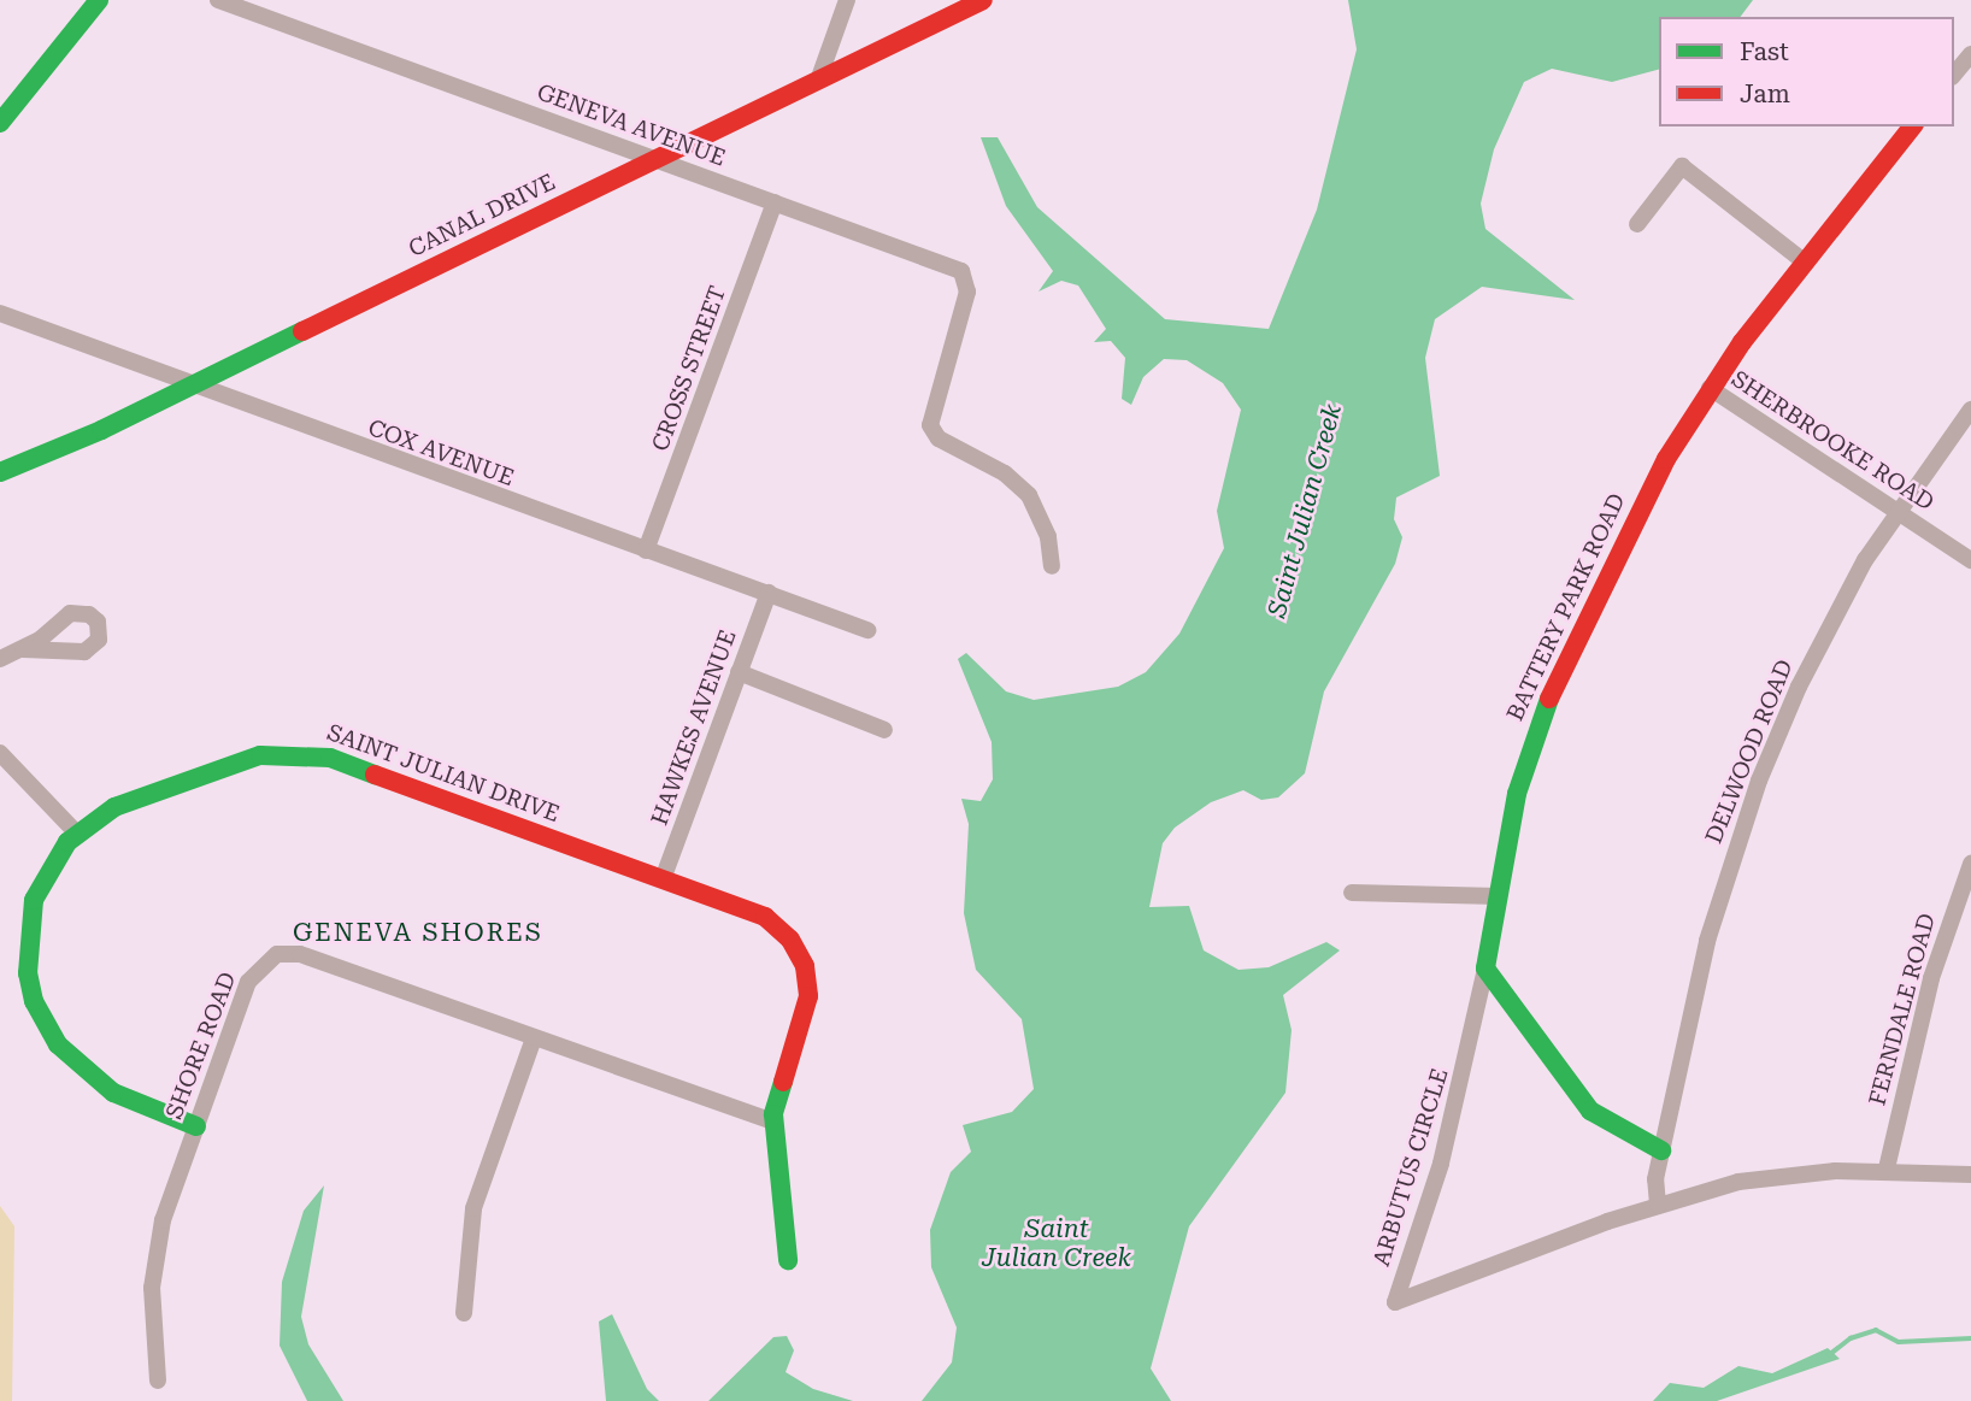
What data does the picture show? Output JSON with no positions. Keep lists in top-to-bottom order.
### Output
{
  "streets": {
    "street": [
      "GENEVA AVENUE",
      "CANAL DRIVE",
      "CROSS STREET",
      "SHERBROOKE ROAD",
      "COX AVENUE",
      "BATTERY PARK ROAD",
      "HAWKES AVENUE",
      "DELWOOD ROAD",
      "SAINT JULIAN DRIVE",
      "FERNDALE ROAD",
      "SHORE ROAD",
      "ARBUTUS CIRCLE"
    ]
  },
  "crossings": [
    ["GENEVA AVENUE", "CANAL DRIVE"],
    ["GENEVA AVENUE", "CROSS STREET"],
    ["CANAL DRIVE", "COX AVENUE"],
    ["CROSS STREET", "COX AVENUE"],
    ["SHERBROOKE ROAD", "BATTERY PARK ROAD"],
    ["SHERBROOKE ROAD", "DELWOOD ROAD"],
    ["COX AVENUE", "HAWKES AVENUE"],
    ["BATTERY PARK ROAD", "ARBUTUS CIRCLE"],
    ["HAWKES AVENUE", "SAINT JULIAN DRIVE"],
    ["SAINT JULIAN DRIVE", "SHORE ROAD"]
  ],
  "districts": ["GENEVA SHORES"],
  "water": ["Saint Julian Creek"],
  "legend": ["Fast", "Jam"]
}
